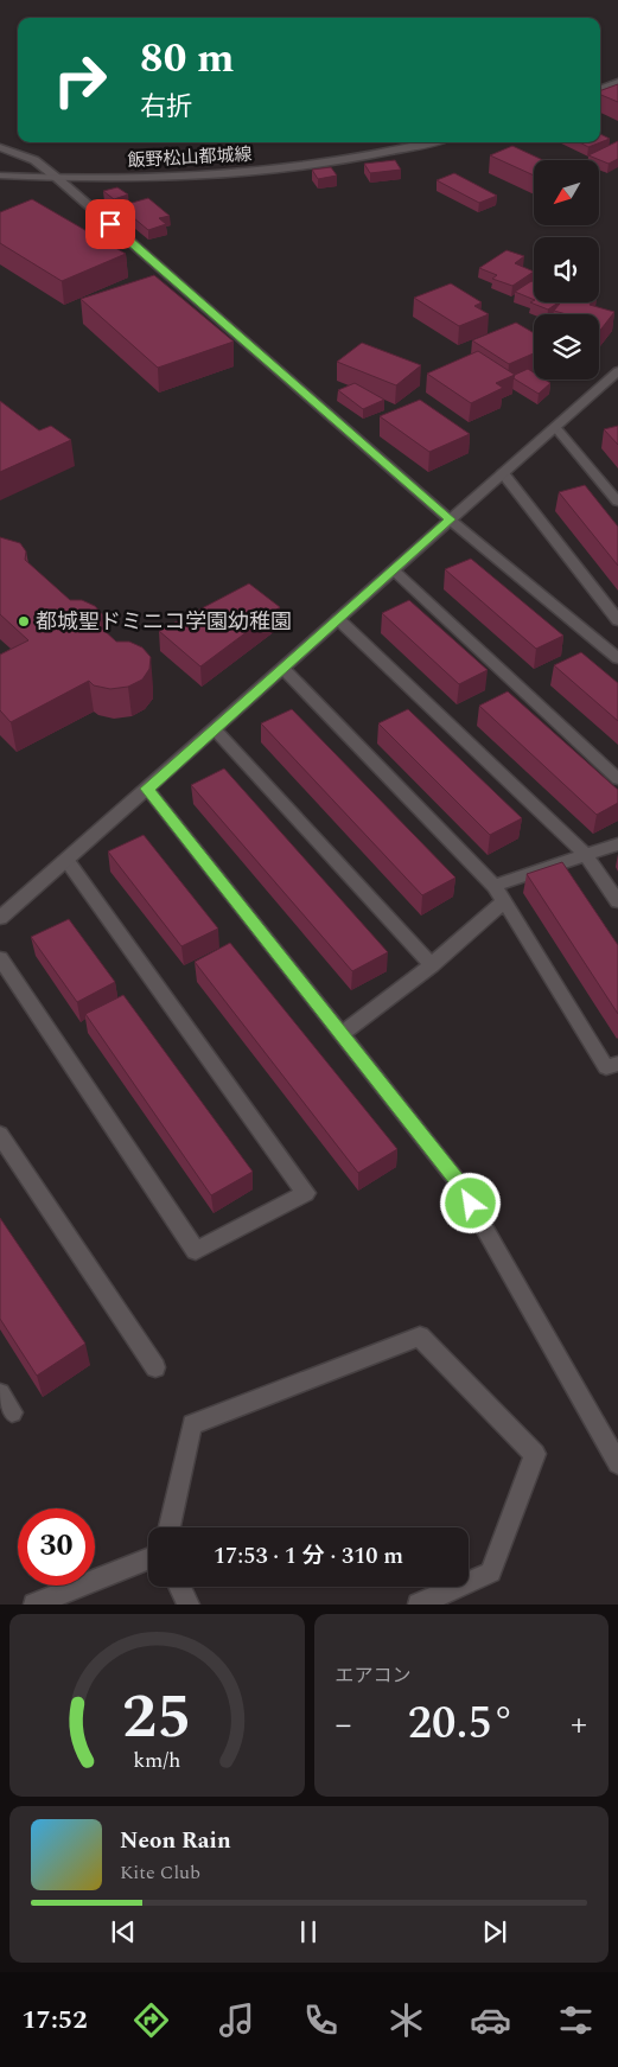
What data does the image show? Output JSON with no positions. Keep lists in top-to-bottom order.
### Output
{
  "streets": {
    "street": ["飯野松山都城線"]
  },
  "places": ["都城聖ドミニコ学園幼稚園"],
  "north": "bottom left",
  "page": {
    "turn": ["80 m", "右折"],
    "limit": "30",
    "trip": "17:53 · 1 分 · 310 m",
    "tile": "エアコン",
    "heat": ["−", "20.5°", "+"],
    "song": ["Neon Rain", "Kite Club"],
    "tabs": "17:52",
    "gauge": ["25", "km/h"]
  }
}
